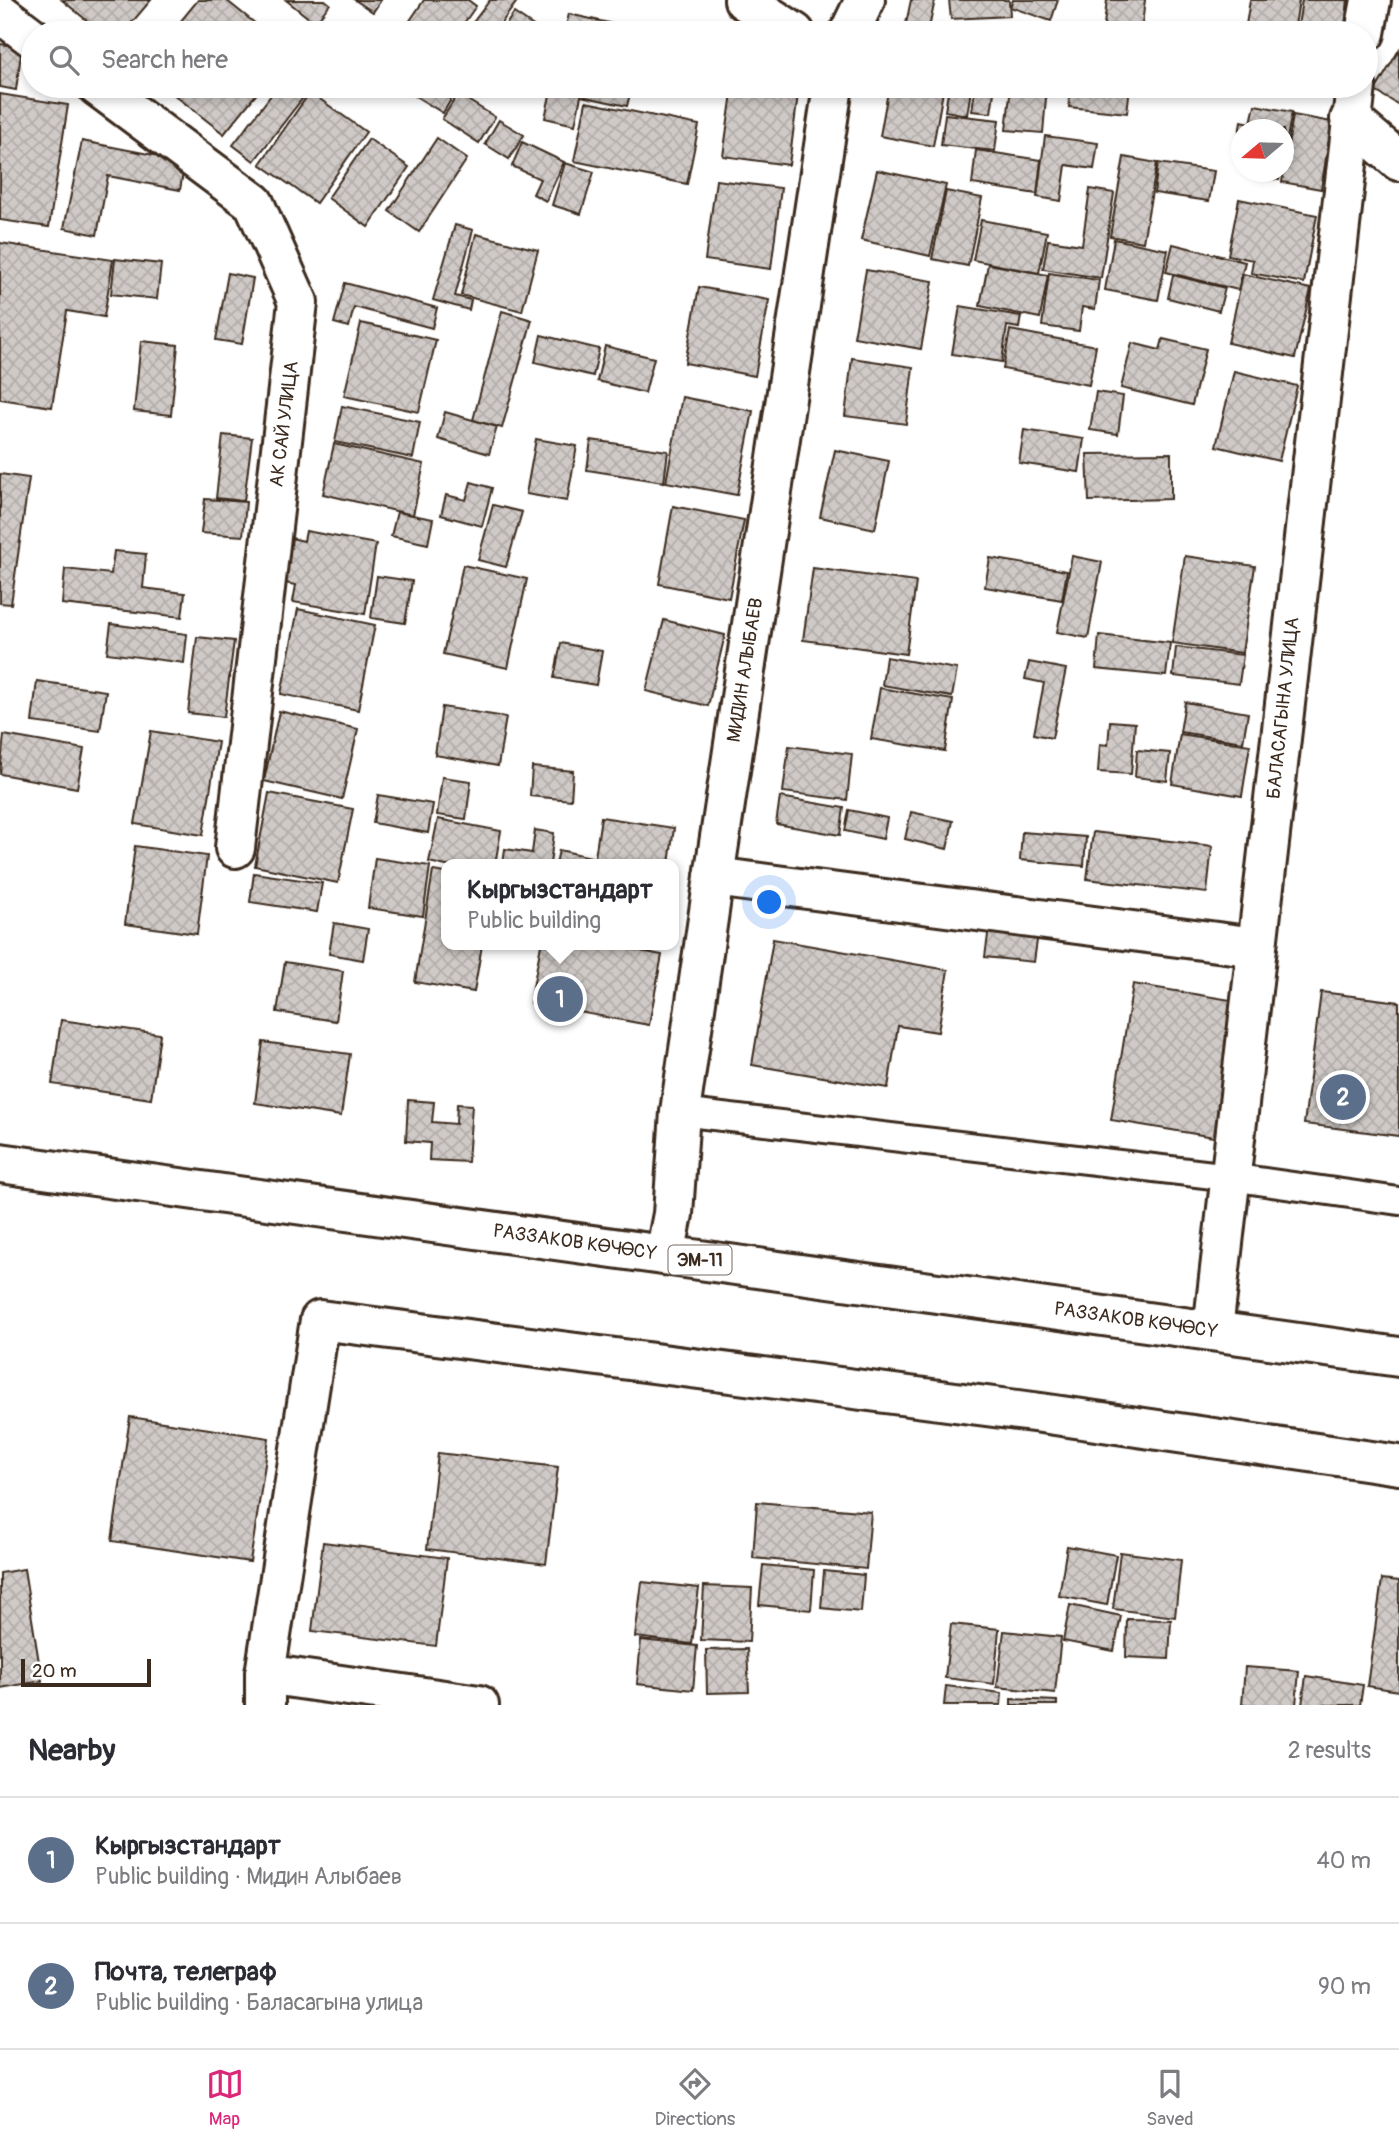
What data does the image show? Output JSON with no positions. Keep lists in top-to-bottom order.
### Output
{
  "streets": {
    "main road": [
      "АК САЙ УЛИЦА",
      "МИДИН АЛЫБАЕВ",
      "БАЛАСАГЫНА УЛИЦА",
      "РАЗЗАКОВ КӨЧӨСҮ",
      "ЭМ-11"
    ]
  },
  "crossings": [
    ["МИДИН АЛЫБАЕВ", "РАЗЗАКОВ КӨЧӨСҮ"],
    ["БАЛАСАГЫНА УЛИЦА", "РАЗЗАКОВ КӨЧӨСҮ"]
  ],
  "scale_bar": "20 m",
  "north": "left",
  "page": {
    "search": "Search here",
    "popup": ["Кыргызстандарт", "Public building"],
    "pins": ["1", "2"],
    "scale": "20 m",
    "heading": ["Nearby", "2 results"],
    "list": [
      {
        "mark": "1",
        "name": "Кыргызстандарт",
        "note": "Public building · Мидин Алыбаев",
        "value": "40 m"
      },
      {
        "mark": "2",
        "name": "Почта, телеграф",
        "note": "Public building · Баласагына улица",
        "value": "90 m"
      }
    ],
    "nav": ["Map", "Directions", "Saved"]
  }
}
